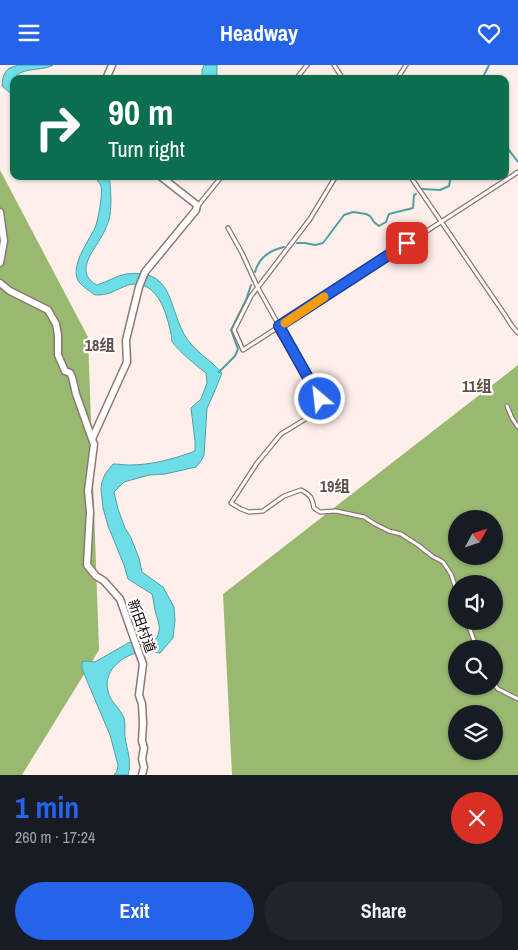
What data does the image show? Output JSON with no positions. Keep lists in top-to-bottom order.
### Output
{
  "streets": {
    "street": ["新田村道"]
  },
  "districts": ["18组", "11组", "19组"],
  "north": "top right",
  "page": {
    "header": "Headway",
    "turn": ["90 m", "Turn right"],
    "heading": ["1 min", "260 m · 17:24"],
    "buttons": ["Exit", "Share"]
  }
}
